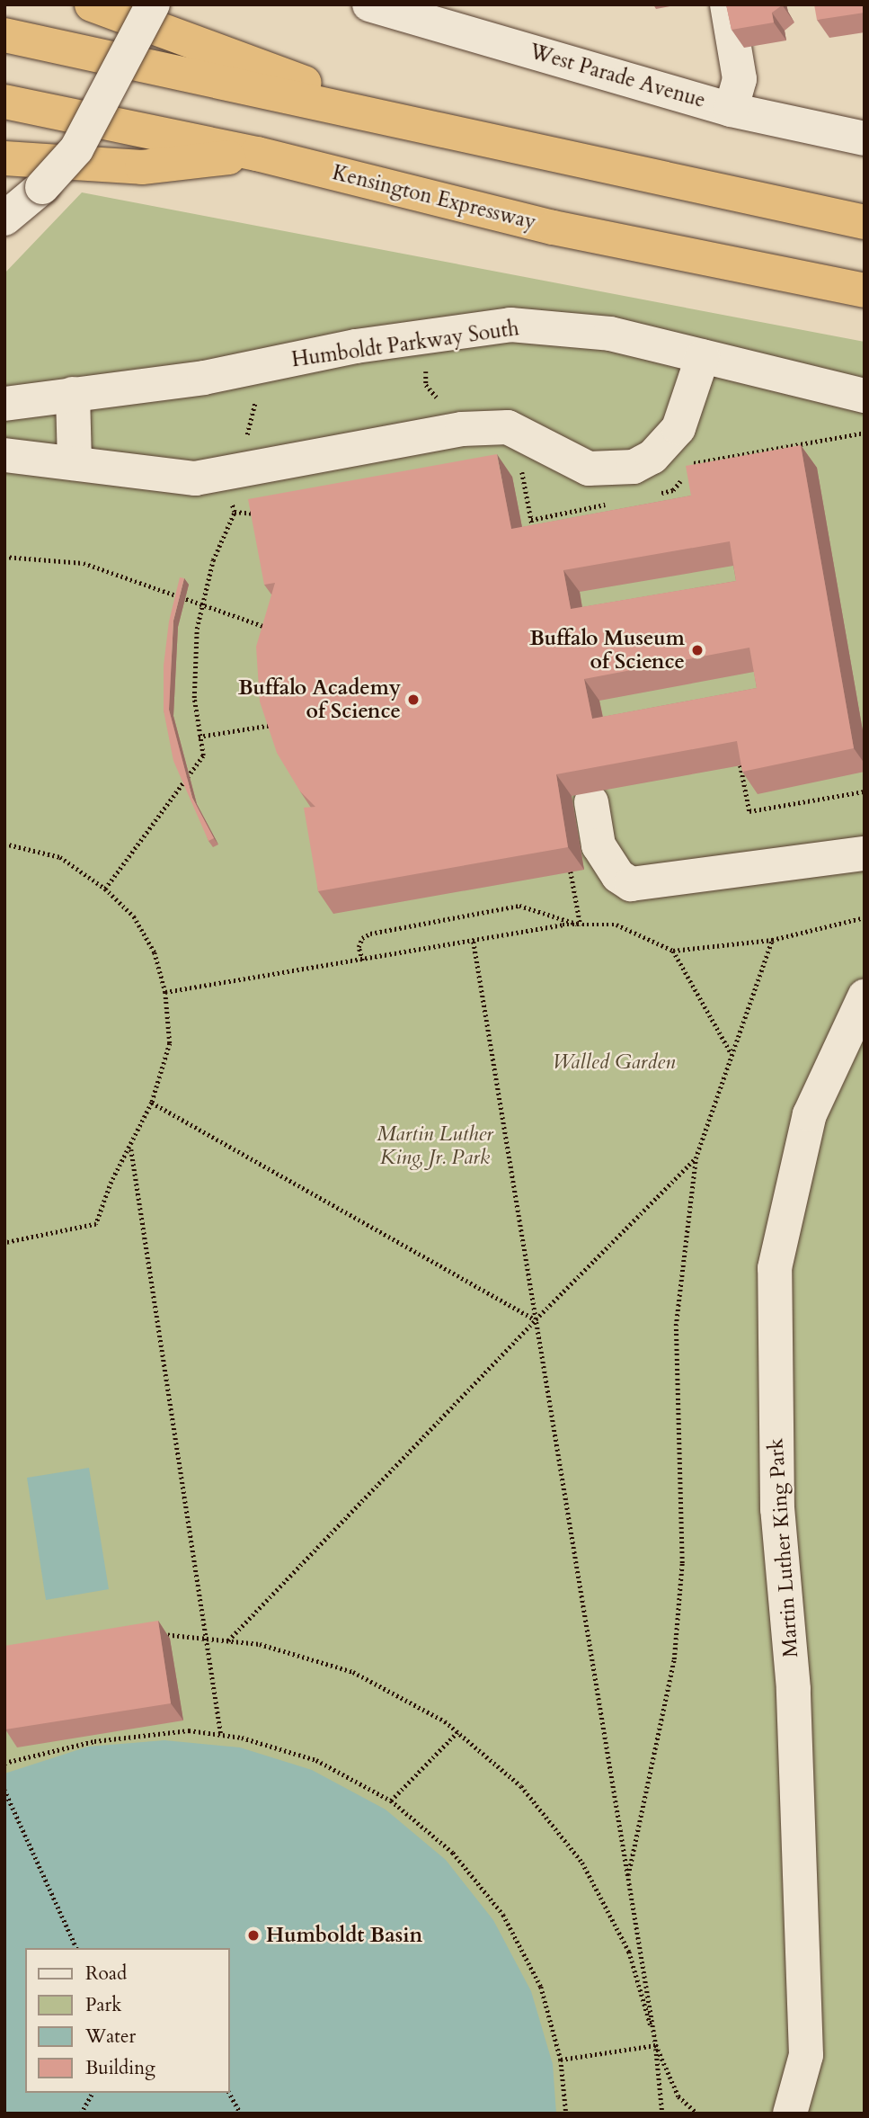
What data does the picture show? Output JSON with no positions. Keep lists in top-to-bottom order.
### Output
{
  "streets": {
    "highway": ["Kensington Expressway"],
    "street": ["West Parade Avenue", "Humboldt Parkway South", "Martin Luther King Park"]
  },
  "parks": ["Walled Garden", "Martin Luther King, Jr. Park"],
  "places": ["Buffalo Museum of Science", "Buffalo Academy of Science", "Humboldt Basin"],
  "legend": [
    "Road",
    "Park",
    "Water",
    "Building"
  ]
}
